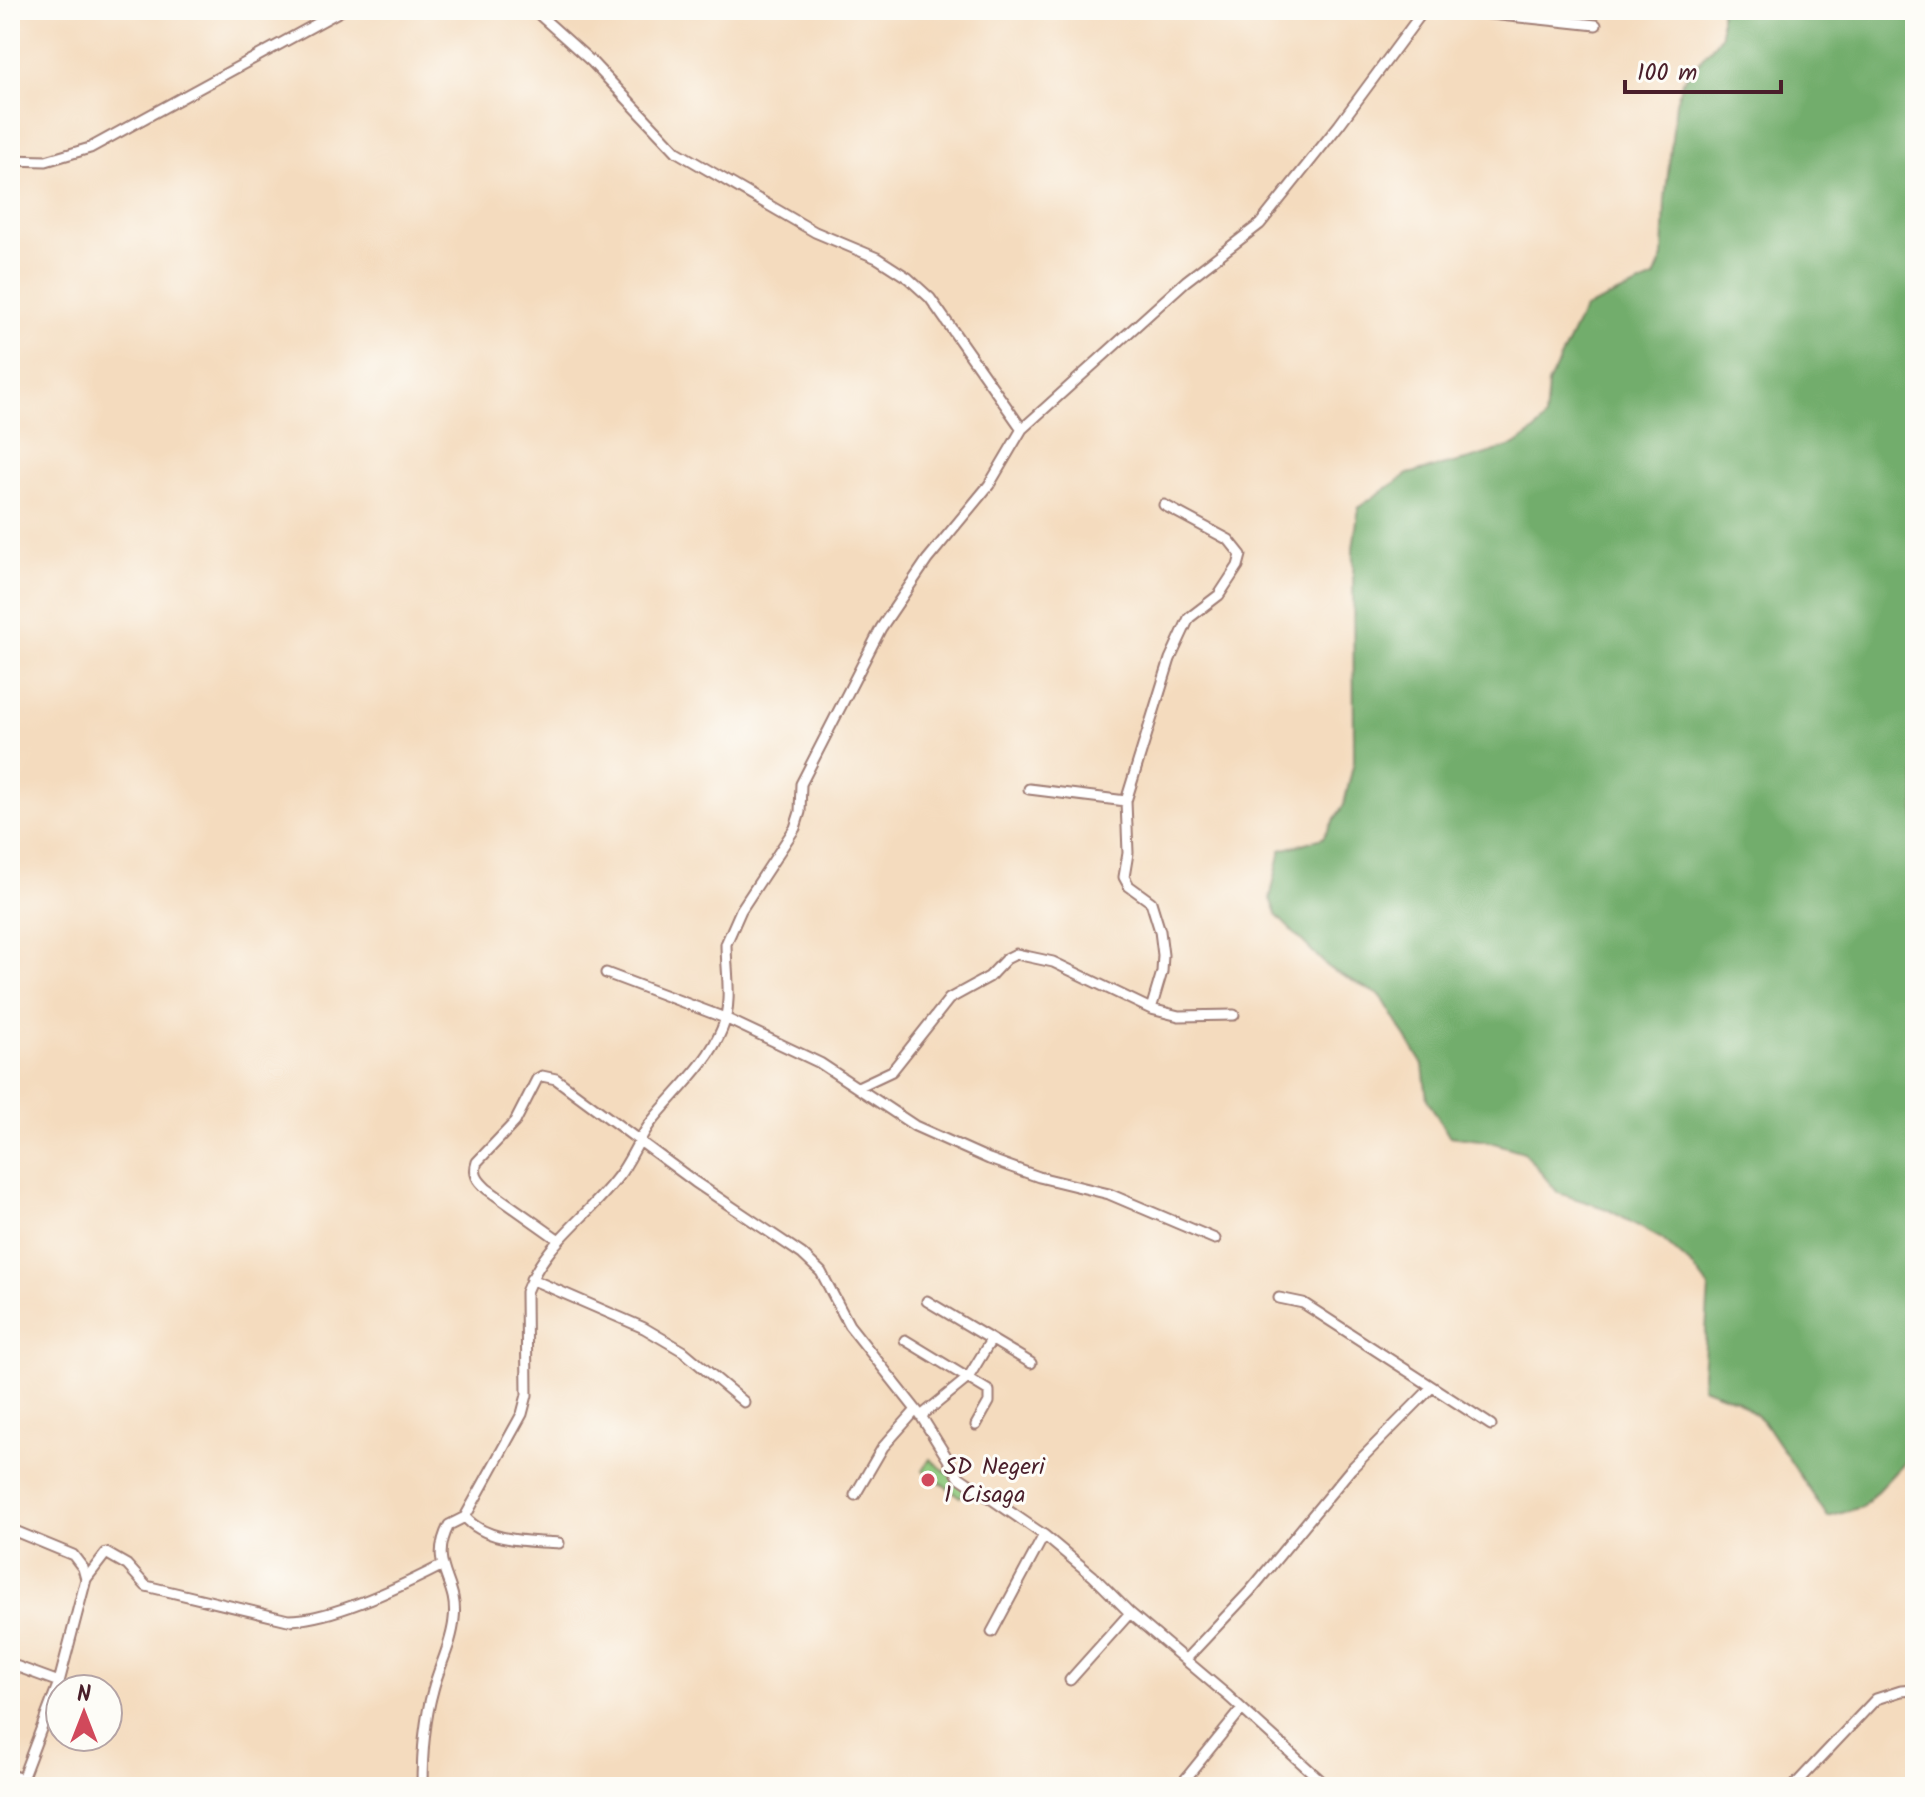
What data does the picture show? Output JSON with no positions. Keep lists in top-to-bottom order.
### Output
{
  "places": ["SD Negeri 1 Cisaga"],
  "scale_bar": "100 m",
  "north": "top"
}
